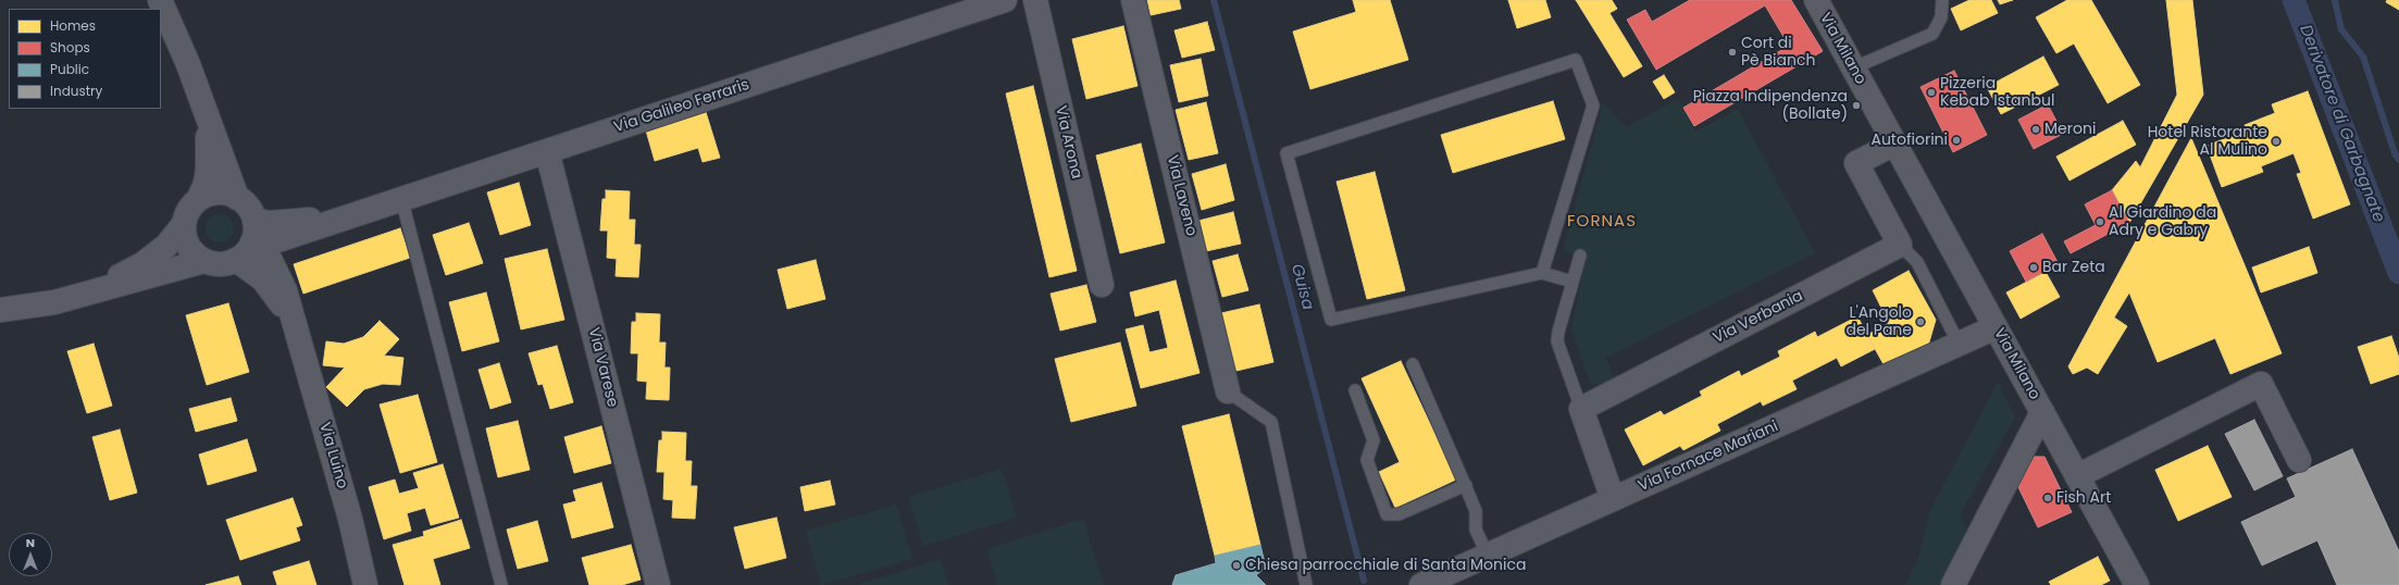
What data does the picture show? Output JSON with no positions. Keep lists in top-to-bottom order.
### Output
{
  "streets": {
    "street": [
      "Via Milano",
      "Via Galileo Ferraris",
      "Via Arona",
      "Via Laveno",
      "Via Verbania",
      "Via Varese",
      "Via Luino",
      "Via Fornace Mariani"
    ]
  },
  "crossings": [
    ["Via Milano", "Via Fornace Mariani"],
    ["Via Galileo Ferraris", "Via Varese"],
    ["Via Galileo Ferraris", "Via Luino"]
  ],
  "districts": ["FORNAS"],
  "water": ["Derivatore di Garbagnate", "Guisa"],
  "places": [
    "Cort di Pè Bianch",
    "Pizzeria Kebab Istanbul",
    "Piazza Indipendenza (Bollate)",
    "Meroni",
    "Autofiorini",
    "Hotel Ristorante Al Mulino",
    "Al Giardino da Adry e Gabry",
    "Bar Zeta",
    "L'Angolo del Pane",
    "Fish Art",
    "Chiesa parrocchiale di Santa Monica"
  ],
  "legend": [
    "Homes",
    "Shops",
    "Public",
    "Industry"
  ],
  "north": "top"
}
